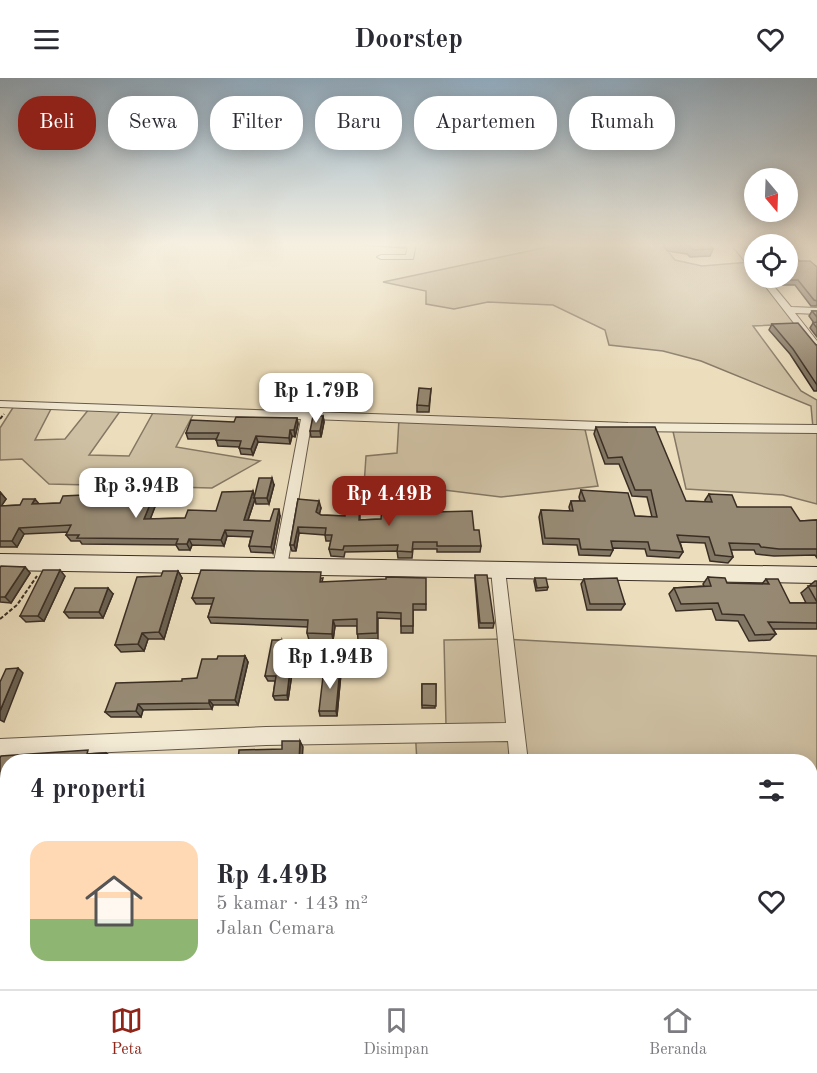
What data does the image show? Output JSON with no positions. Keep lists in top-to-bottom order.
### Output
{
  "north": "bottom",
  "page": {
    "header": "Doorstep",
    "chip": [
      "Beli",
      "Sewa",
      "Filter",
      "Baru",
      "Apartemen",
      "Rumah"
    ],
    "price": [
      "Rp 1.79B",
      "Rp 3.94B",
      "Rp 4.49B",
      "Rp 1.94B"
    ],
    "heading": "4 properti",
    "list": [
      {
        "name": "Rp 4.49B",
        "note": "5 kamar · 143 m² · Jalan Cemara"
      }
    ],
    "tabs": ["Peta", "Disimpan", "Beranda"]
  }
}
